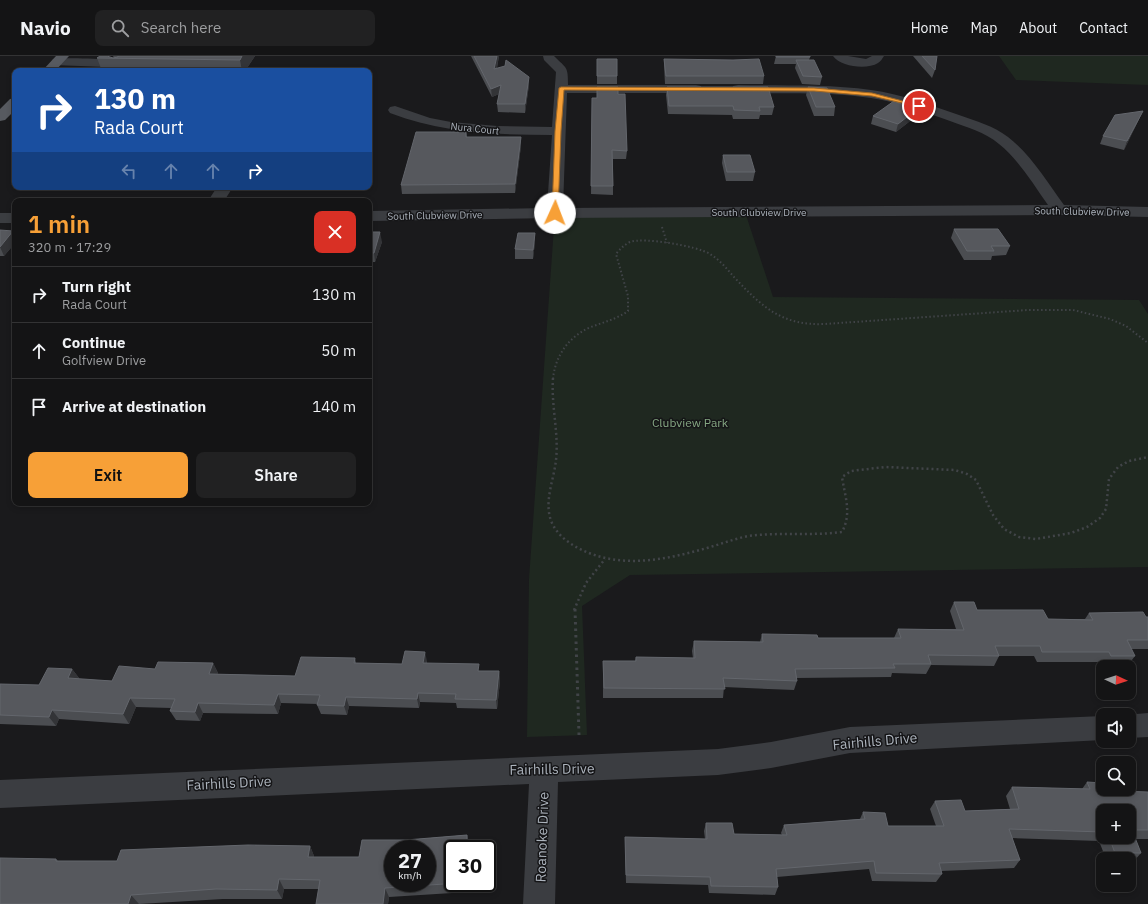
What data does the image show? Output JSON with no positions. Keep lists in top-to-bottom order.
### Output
{
  "streets": {
    "street": [
      "Nura Court",
      "South Clubview Drive",
      "Fairhills Drive",
      "Roanoke Drive"
    ]
  },
  "crossings": [
    ["Fairhills Drive", "Roanoke Drive"]
  ],
  "parks": ["Clubview Park"],
  "north": "right",
  "page": {
    "header": "Navio",
    "search": "Search here",
    "nav": [
      "Home",
      "Map",
      "About",
      "Contact"
    ],
    "turn": ["130 m", "Rada Court"],
    "heading": ["1 min", "320 m · 17:29"],
    "list": [
      {
        "name": "Turn right",
        "note": "Rada Court",
        "value": "130 m"
      },
      {
        "name": "Continue",
        "note": "Golfview Drive",
        "value": "50 m"
      },
      {
        "name": "Arrive at destination",
        "value": "140 m"
      }
    ],
    "buttons": ["Exit", "Share"],
    "map_buttons": ["+", "−"],
    "speed": "27 km/h",
    "limit": "30"
  }
}
